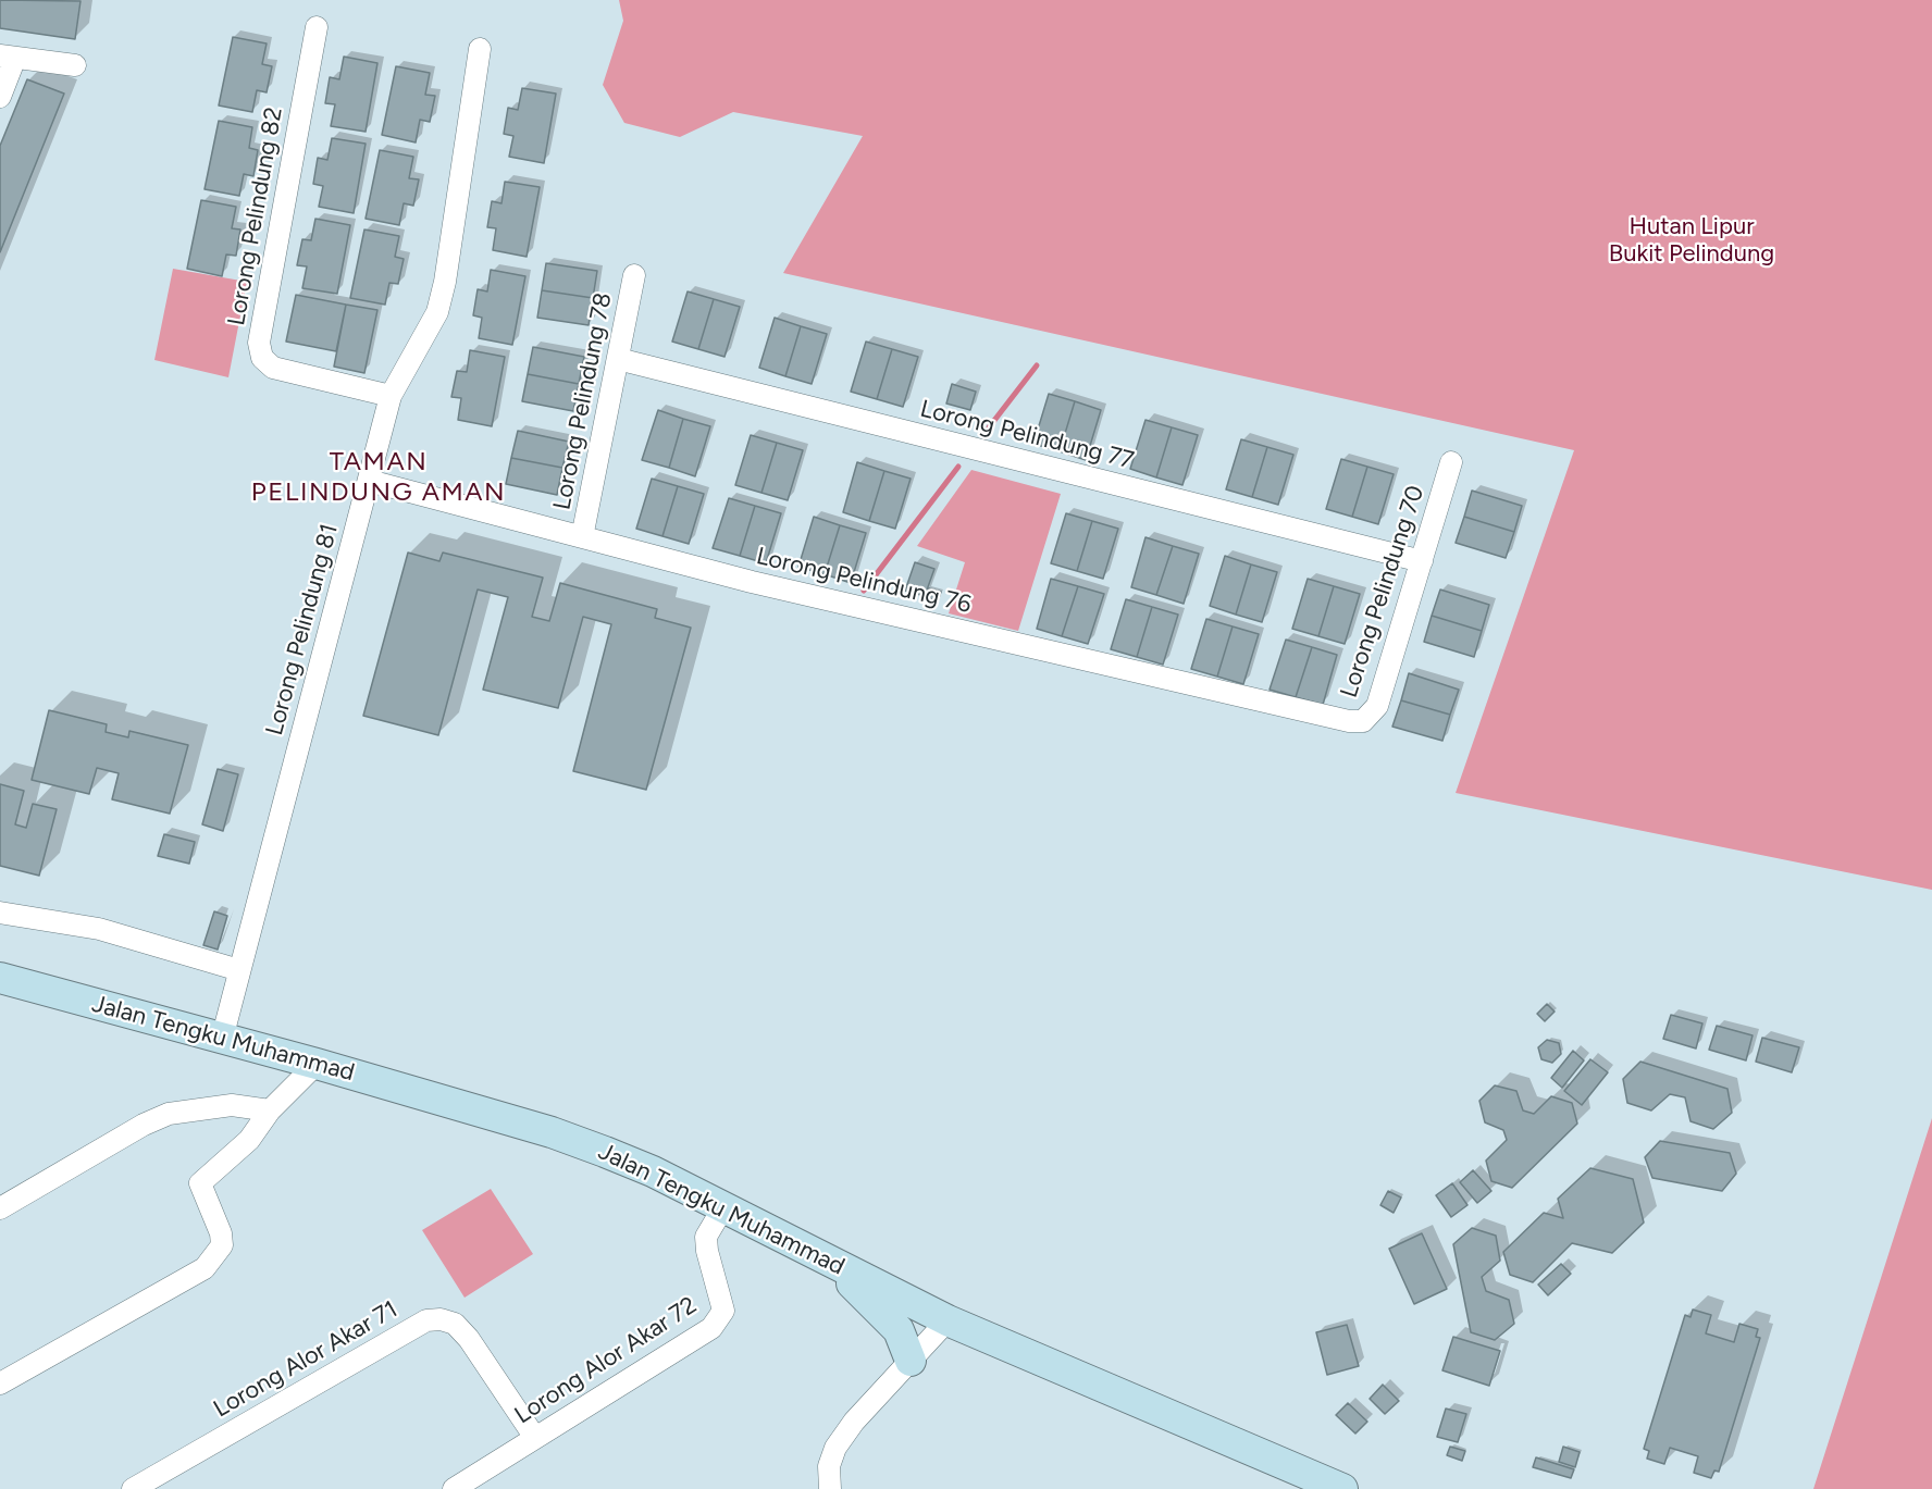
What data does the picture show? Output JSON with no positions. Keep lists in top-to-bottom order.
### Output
{
  "streets": {
    "main road": ["Jalan Tengku Muhammad"],
    "street": [
      "Lorong Pelindung 82",
      "Lorong Pelindung 78",
      "Lorong Pelindung 77",
      "Lorong Pelindung 76",
      "Lorong Pelindung 70",
      "Lorong Pelindung 81",
      "Lorong Alor Akar 71",
      "Lorong Alor Akar 72"
    ]
  },
  "crossings": [
    ["Lorong Pelindung 82", "Lorong Pelindung 81"],
    ["Lorong Pelindung 78", "Lorong Pelindung 77"],
    ["Lorong Pelindung 78", "Lorong Pelindung 76"],
    ["Lorong Pelindung 77", "Lorong Pelindung 70"],
    ["Lorong Pelindung 76", "Lorong Pelindung 70"],
    ["Lorong Pelindung 76", "Lorong Pelindung 81"],
    ["Lorong Pelindung 81", "Jalan Tengku Muhammad"],
    ["Jalan Tengku Muhammad", "Lorong Alor Akar 72"],
    ["Lorong Alor Akar 71", "Lorong Alor Akar 72"]
  ],
  "districts": ["TAMAN PELINDUNG AMAN"],
  "parks": ["Hutan Lipur Bukit Pelindung"]
}
